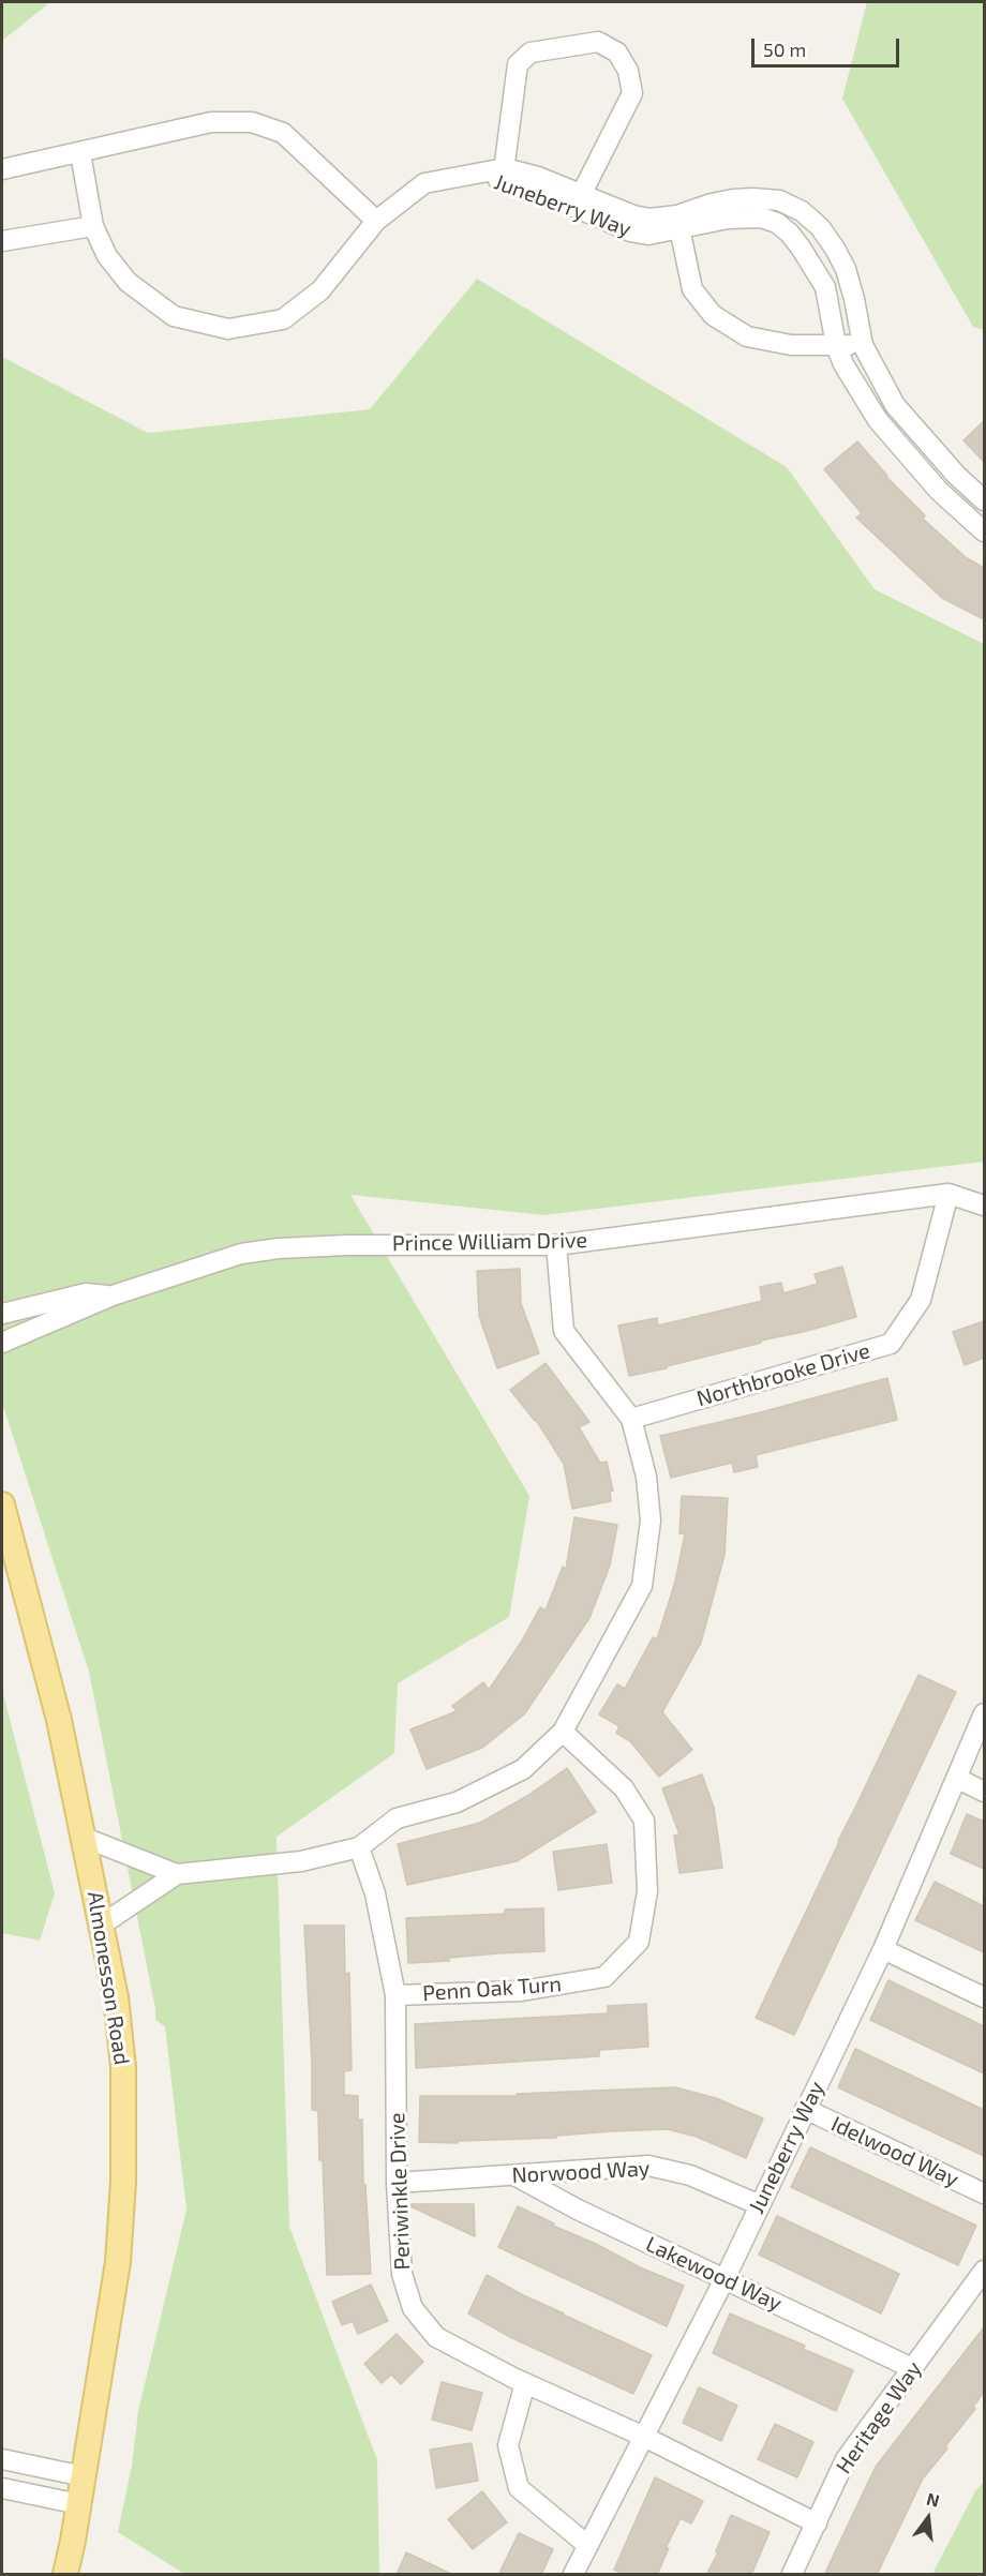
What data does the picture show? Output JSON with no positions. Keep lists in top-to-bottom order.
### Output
{
  "streets": {
    "main road": ["Almonesson Road"],
    "street": [
      "Juneberry Way",
      "Prince William Drive",
      "Northbrooke Drive",
      "Penn Oak Turn",
      "Idelwood Way",
      "Norwood Way",
      "Periwinkle Drive",
      "Lakewood Way",
      "Heritage Way"
    ]
  },
  "crossings": [
    ["Juneberry Way", "Idelwood Way"],
    ["Juneberry Way", "Norwood Way"],
    ["Juneberry Way", "Periwinkle Drive"],
    ["Juneberry Way", "Lakewood Way"],
    ["Prince William Drive", "Northbrooke Drive"],
    ["Penn Oak Turn", "Periwinkle Drive"],
    ["Norwood Way", "Periwinkle Drive"],
    ["Norwood Way", "Lakewood Way"],
    ["Periwinkle Drive", "Heritage Way"],
    ["Lakewood Way", "Heritage Way"]
  ],
  "scale_bar": "50 m",
  "north": "top"
}
